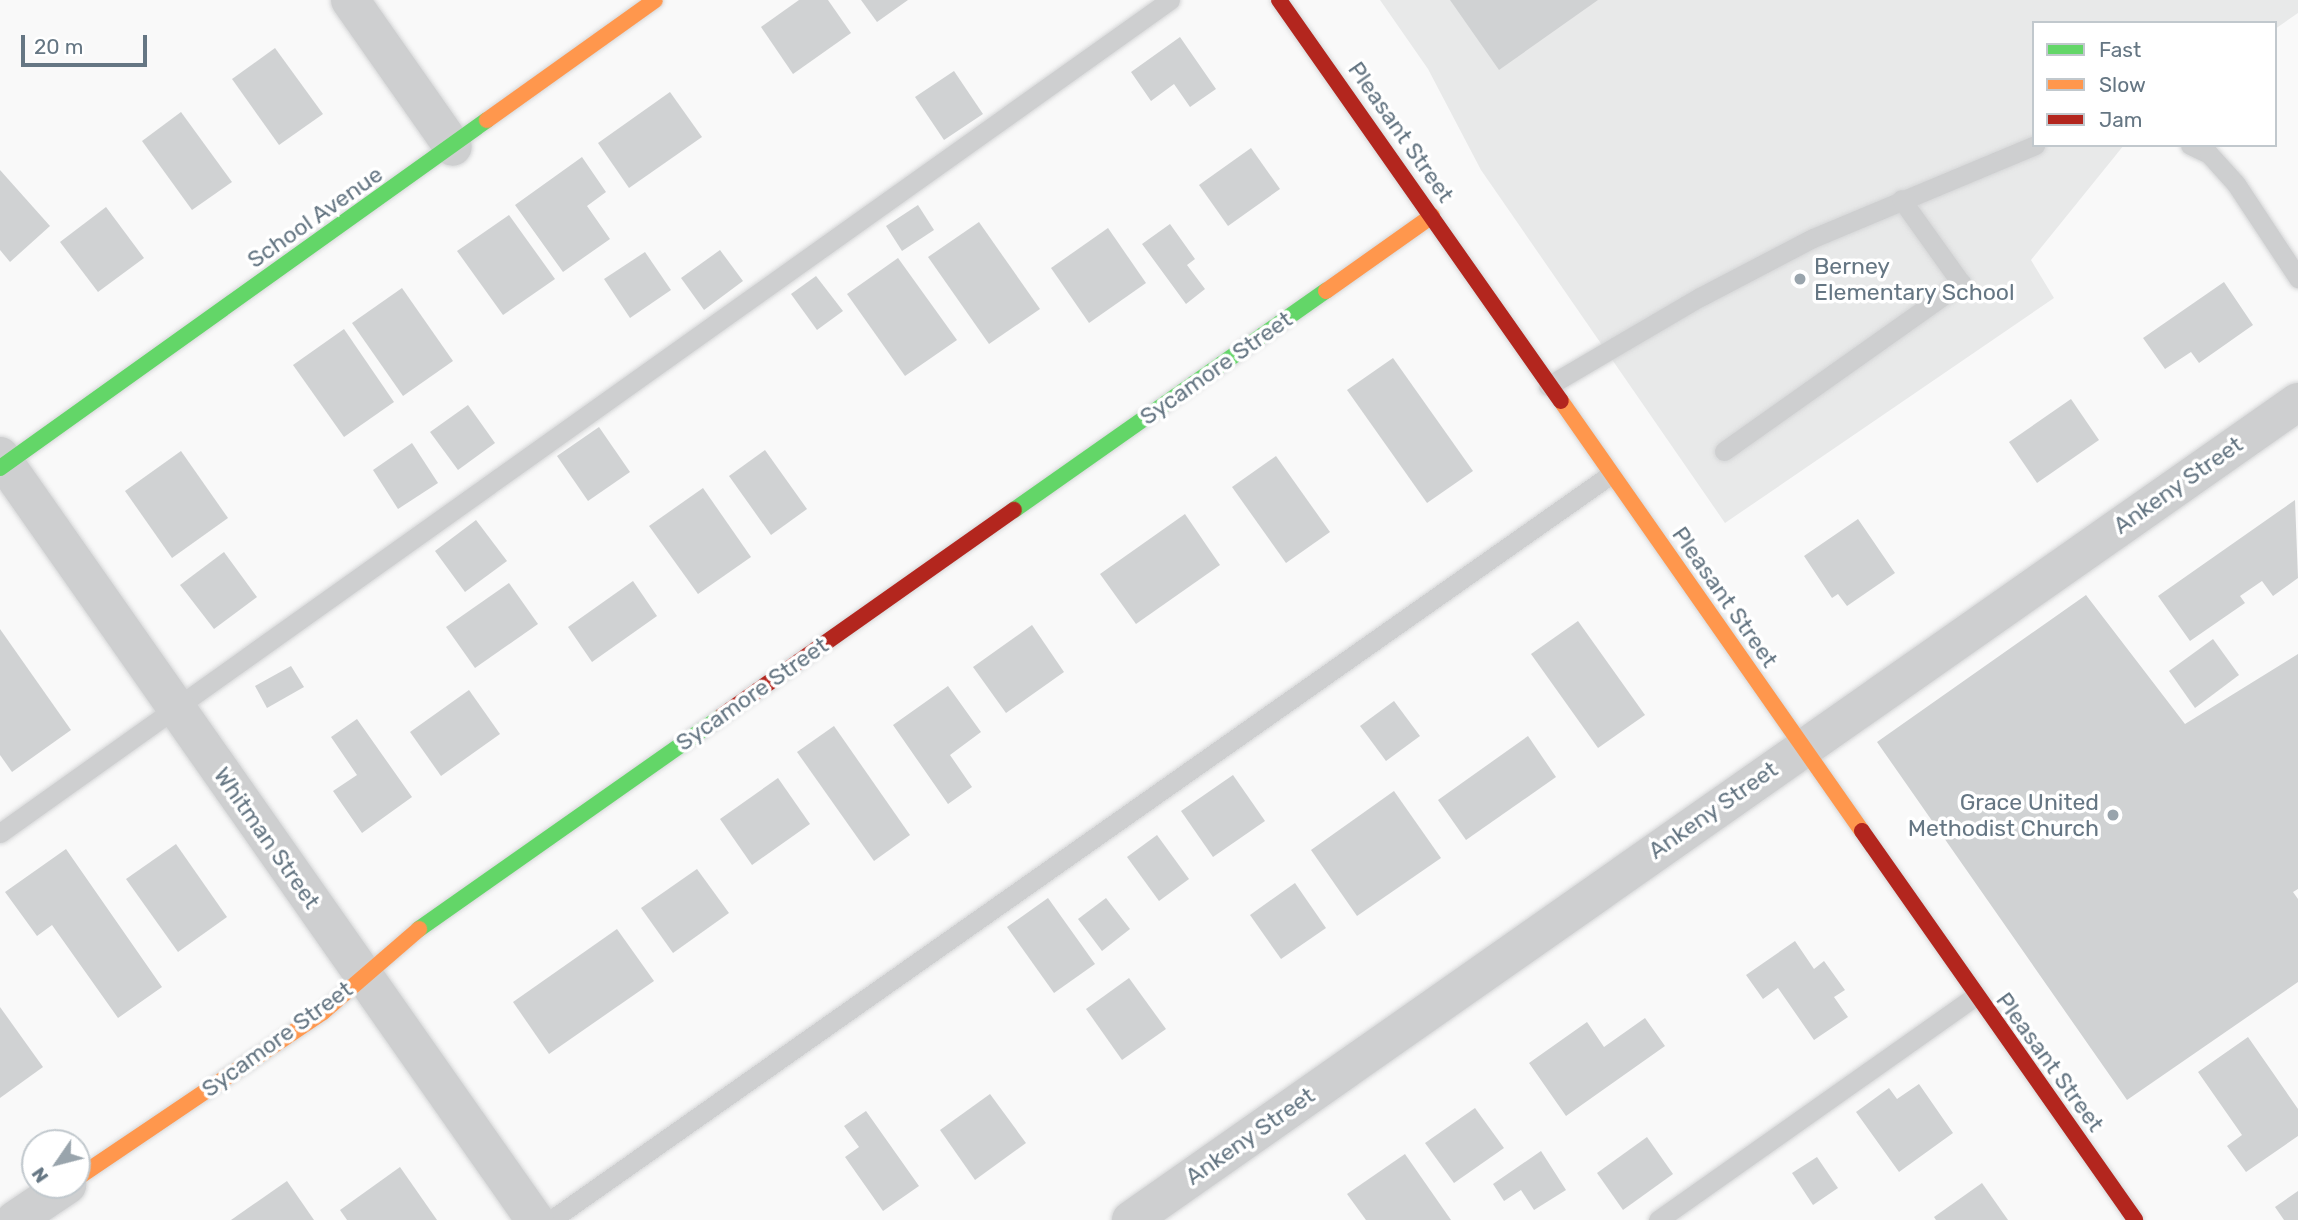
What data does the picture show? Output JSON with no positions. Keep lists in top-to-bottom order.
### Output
{
  "streets": {
    "main road": ["Pleasant Street", "School Avenue", "Sycamore Street"],
    "street": ["Ankeny Street", "Whitman Street"]
  },
  "crossings": [
    ["Pleasant Street", "Sycamore Street"],
    ["Pleasant Street", "Ankeny Street"],
    ["School Avenue", "Whitman Street"],
    ["Sycamore Street", "Whitman Street"]
  ],
  "places": ["Berney Elementary School", "Grace United Methodist Church"],
  "legend": ["Fast", "Slow", "Jam"],
  "scale_bar": "20 m",
  "north": "bottom left"
}
